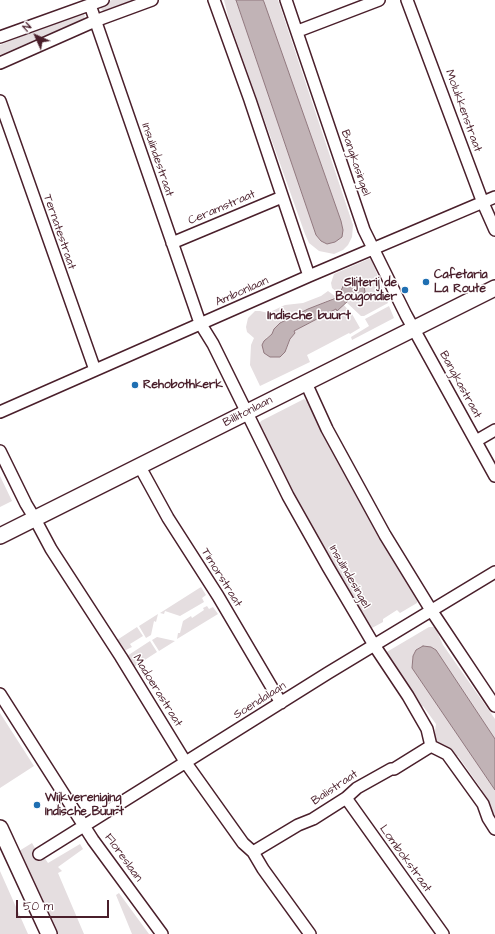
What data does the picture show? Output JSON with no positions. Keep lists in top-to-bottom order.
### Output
{
  "streets": {
    "street": [
      "Molukkenstraat",
      "Insulindestraat",
      "Bangkasingel",
      "Ceramstraat",
      "Ternatestraat",
      "Ambonlaan",
      "Bangkastraat",
      "Billitonlaan",
      "Insulindesingel",
      "Timorstraat",
      "Madoerastraat",
      "Soendalaan",
      "Balistraat",
      "Floreslaan",
      "Lombokstraat"
    ]
  },
  "crossings": [
    ["Molukkenstraat", "Ambonlaan"],
    ["Insulindestraat", "Ceramstraat"],
    ["Insulindestraat", "Ambonlaan"],
    ["Insulindestraat", "Insulindesingel"],
    ["Bangkasingel", "Ambonlaan"],
    ["Bangkasingel", "Bangkastraat"],
    ["Bangkasingel", "Billitonlaan"],
    ["Ternatestraat", "Ambonlaan"],
    ["Ambonlaan", "Insulindesingel"],
    ["Bangkastraat", "Billitonlaan"],
    ["Billitonlaan", "Insulindesingel"],
    ["Billitonlaan", "Timorstraat"],
    ["Billitonlaan", "Madoerastraat"],
    ["Insulindesingel", "Soendalaan"],
    ["Insulindesingel", "Balistraat"],
    ["Timorstraat", "Soendalaan"],
    ["Madoerastraat", "Soendalaan"],
    ["Madoerastraat", "Balistraat"],
    ["Soendalaan", "Floreslaan"],
    ["Balistraat", "Lombokstraat"]
  ],
  "districts": ["Indische buurt"],
  "places": [
    "Cafetaria La Route",
    "Slijterij de Bougondier",
    "Rehobothkerk",
    "Wijkvereniging Indische Buurt"
  ],
  "scale_bar": "50 m",
  "north": "top left"
}
